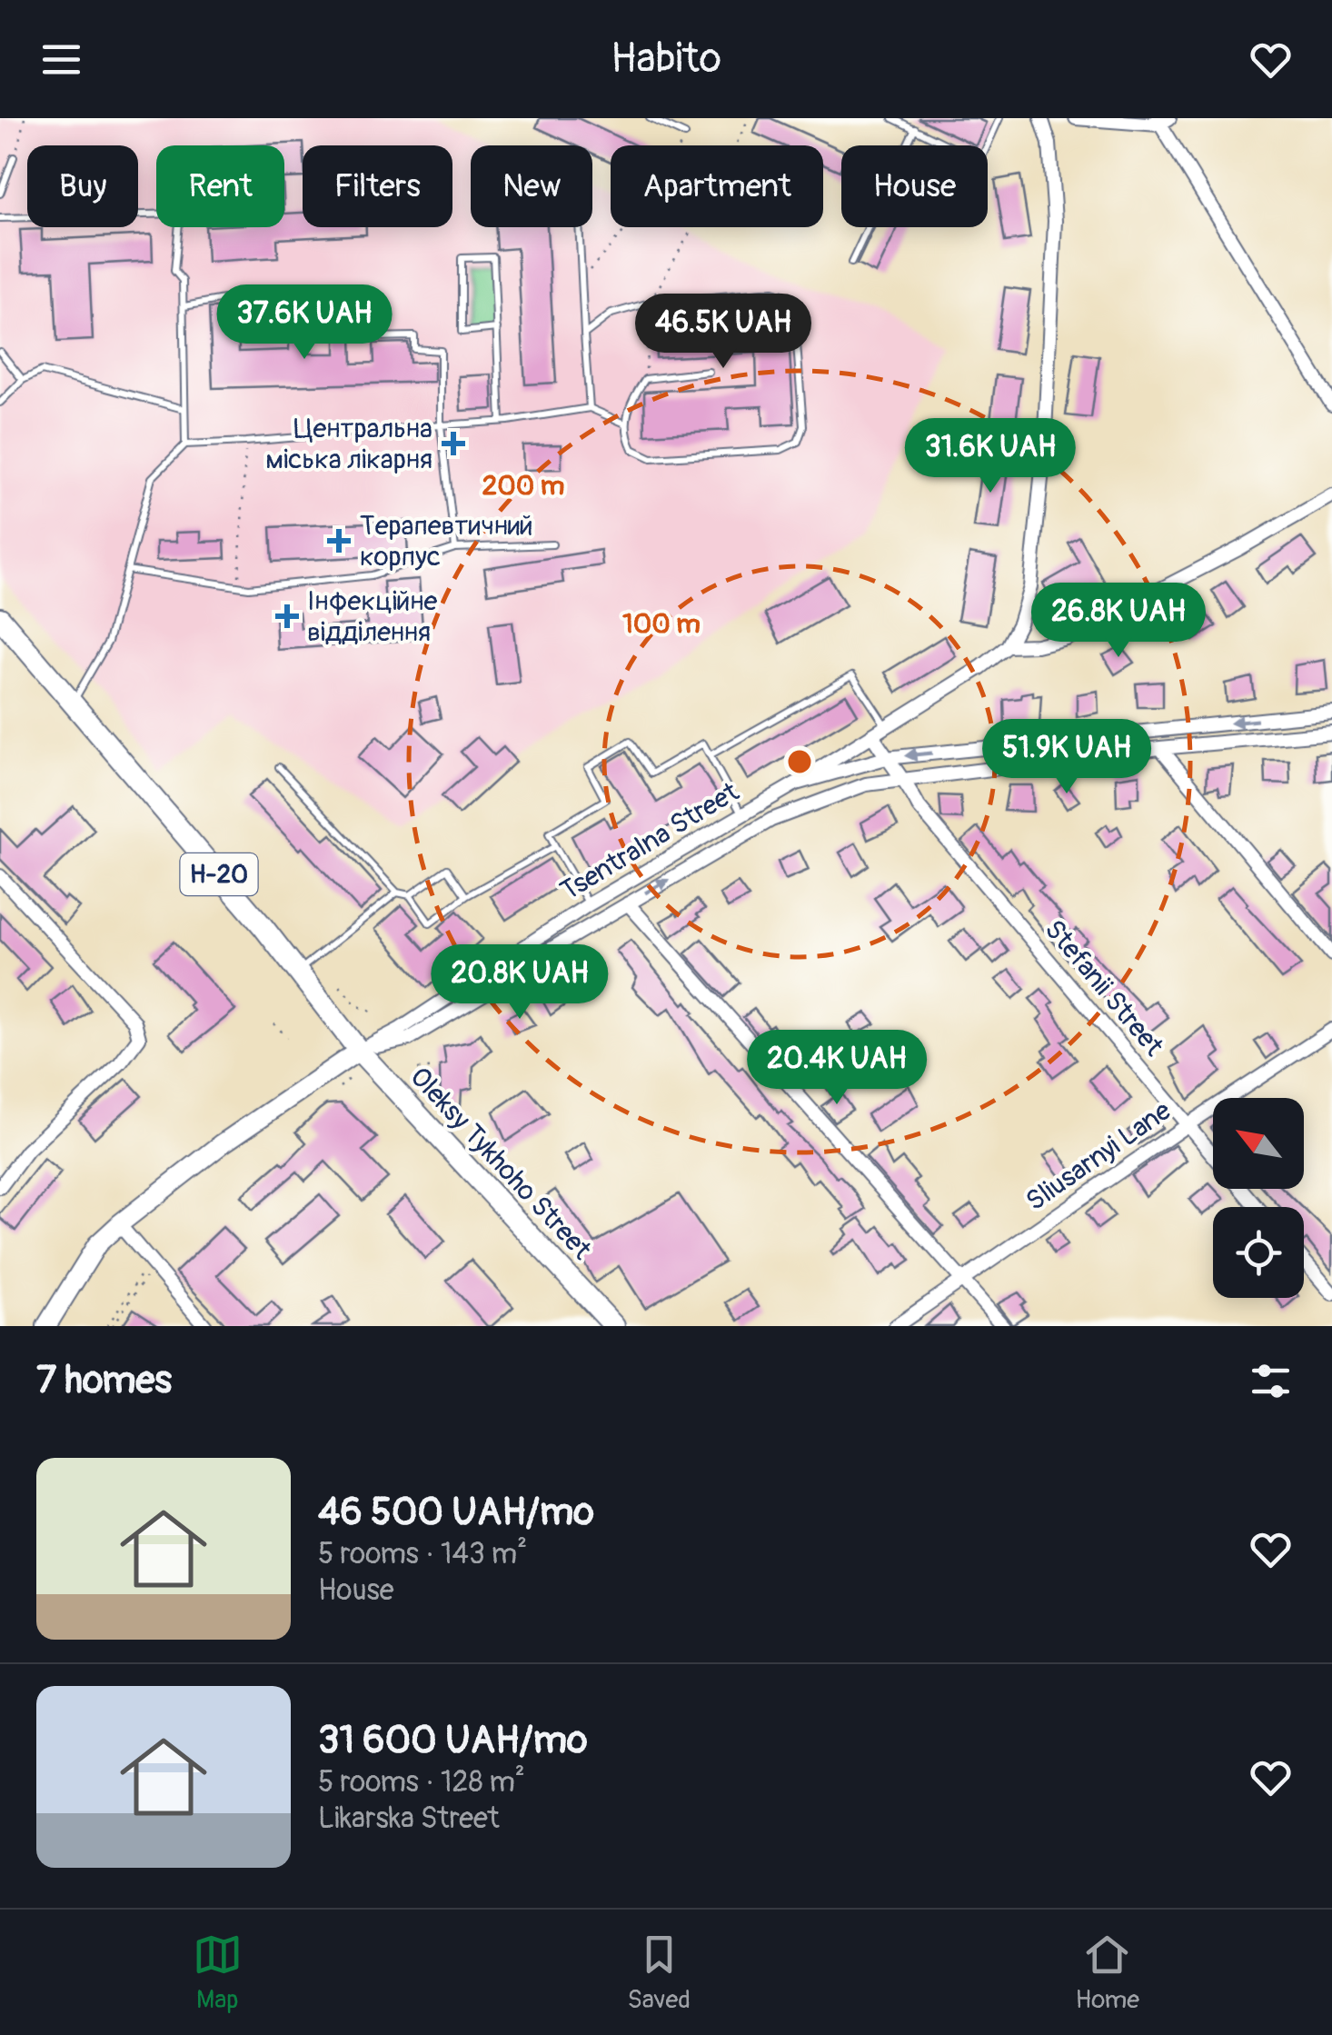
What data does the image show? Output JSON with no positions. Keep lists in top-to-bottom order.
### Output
{
  "streets": {
    "main road": ["Н-20", "Oleksy Tykhoho Street"],
    "street": ["Tsentralna Street", "Stefanii Street", "Sliusarnyi Lane"]
  },
  "crossings": [
    ["Tsentralna Street", "Stefanii Street"],
    ["Tsentralna Street", "Oleksy Tykhoho Street"],
    ["Stefanii Street", "Sliusarnyi Lane"]
  ],
  "places": {
    "health": ["Центральна міська лікарня", "Терапевтичний корпус", "Інфекційне відділення"]
  },
  "north": "top left",
  "page": {
    "header": "Habito",
    "chip": [
      "Buy",
      "Rent",
      "Filters",
      "New",
      "Apartment",
      "House"
    ],
    "price": [
      "37.6K UAH",
      "46.5K UAH",
      "31.6K UAH",
      "26.8K UAH",
      "51.9K UAH",
      "20.8K UAH",
      "20.4K UAH"
    ],
    "heading": "7 homes",
    "list": [
      {
        "name": "46 500 UAH/mo",
        "note": "5 rooms · 143 m² · House"
      },
      {
        "name": "31 600 UAH/mo",
        "note": "5 rooms · 128 m² · Likarska Street"
      }
    ],
    "tabs": ["Map", "Saved", "Home"]
  },
  "rings": ["200 m", "100 m"]
}
